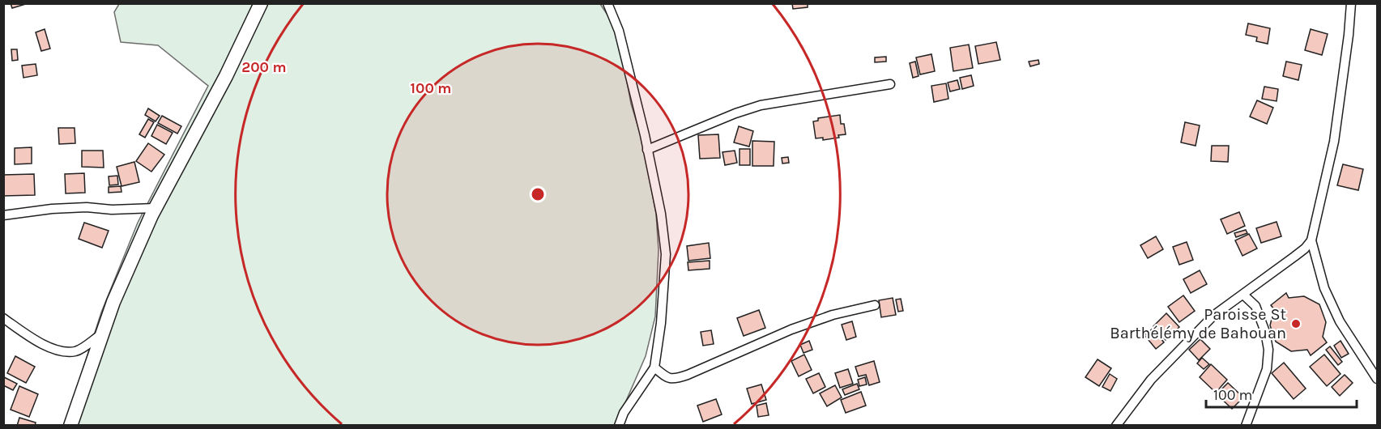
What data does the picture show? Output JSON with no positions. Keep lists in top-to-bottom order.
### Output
{
  "places": ["Paroisse St Barthélémy de Bahouan"],
  "scale_bar": "100 m",
  "rings": ["200 m", "100 m"]
}
